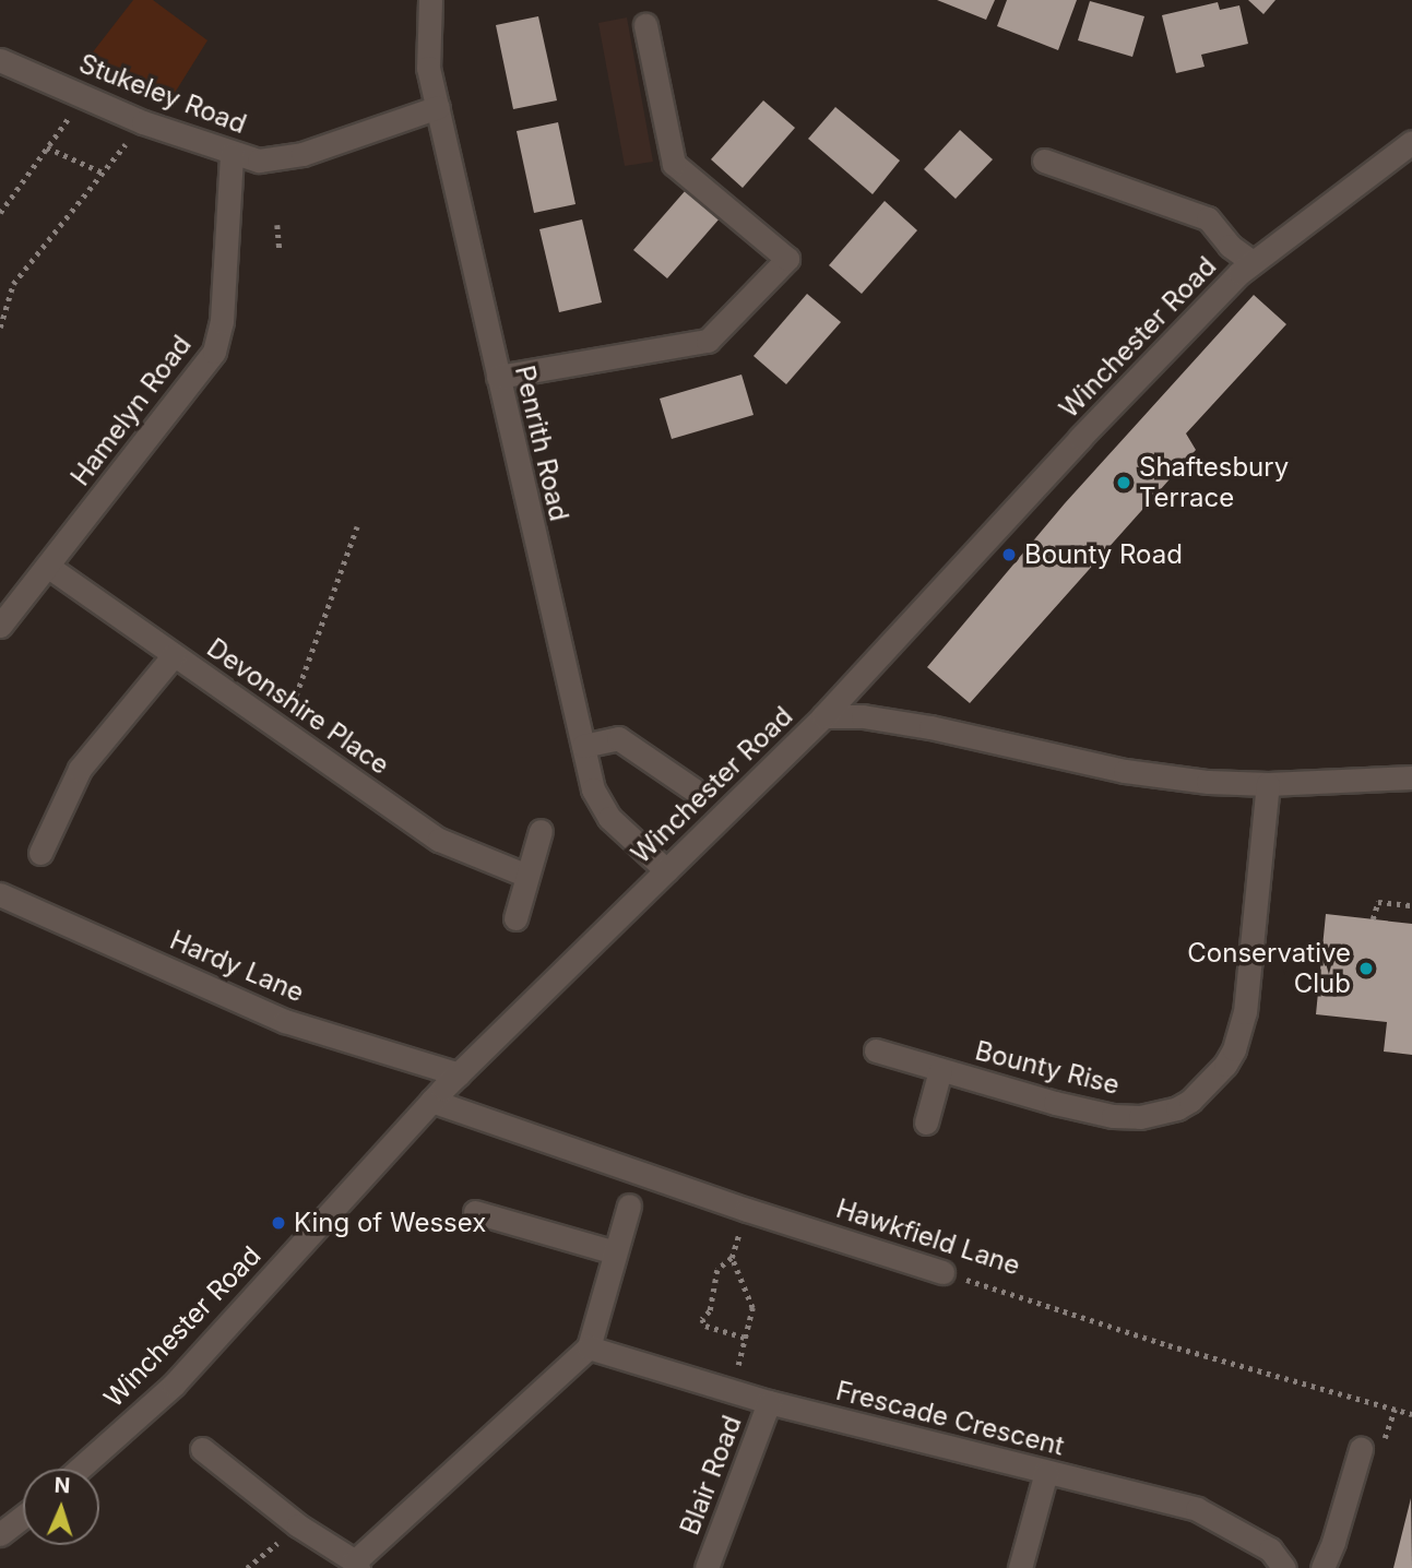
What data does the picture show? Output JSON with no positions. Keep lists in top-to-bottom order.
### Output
{
  "streets": {
    "street": [
      "Stukeley Road",
      "Winchester Road",
      "Hamelyn Road",
      "Penrith Road",
      "Devonshire Place",
      "Hardy Lane",
      "Bounty Rise",
      "Hawkfield Lane",
      "Frescade Crescent",
      "Blair Road"
    ]
  },
  "crossings": [
    ["Stukeley Road", "Hamelyn Road"],
    ["Stukeley Road", "Penrith Road"],
    ["Winchester Road", "Penrith Road"],
    ["Winchester Road", "Hardy Lane"],
    ["Winchester Road", "Hawkfield Lane"],
    ["Hamelyn Road", "Devonshire Place"],
    ["Frescade Crescent", "Blair Road"]
  ],
  "places": [
    "Shaftesbury Terrace",
    "Bounty Road",
    "Conservative Club",
    "King of Wessex"
  ],
  "north": "top"
}
